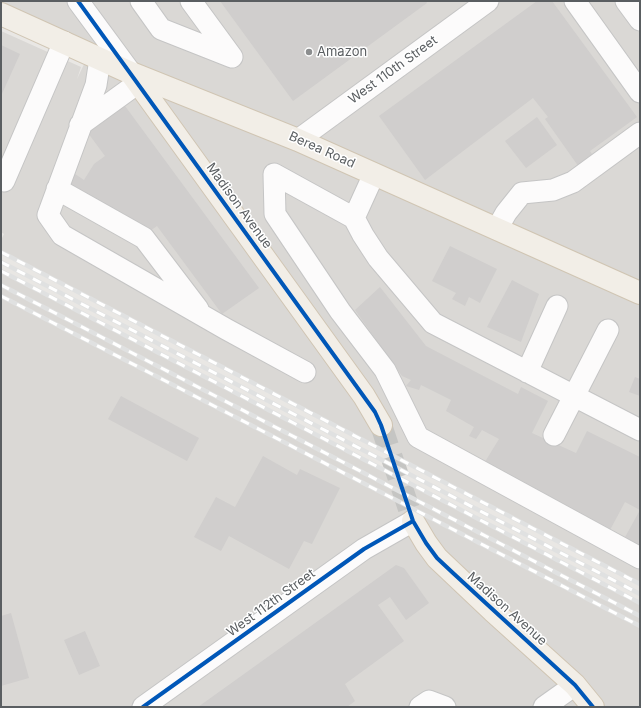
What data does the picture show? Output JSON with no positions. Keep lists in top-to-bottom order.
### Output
{
  "streets": {
    "main road": ["Berea Road", "Madison Avenue"],
    "street": ["West 110th Street", "West 112th Street"]
  },
  "crossings": [
    ["West 110th Street", "Berea Road"],
    ["Berea Road", "Madison Avenue"],
    ["Madison Avenue", "West 112th Street"]
  ],
  "places": ["Amazon"]
}
